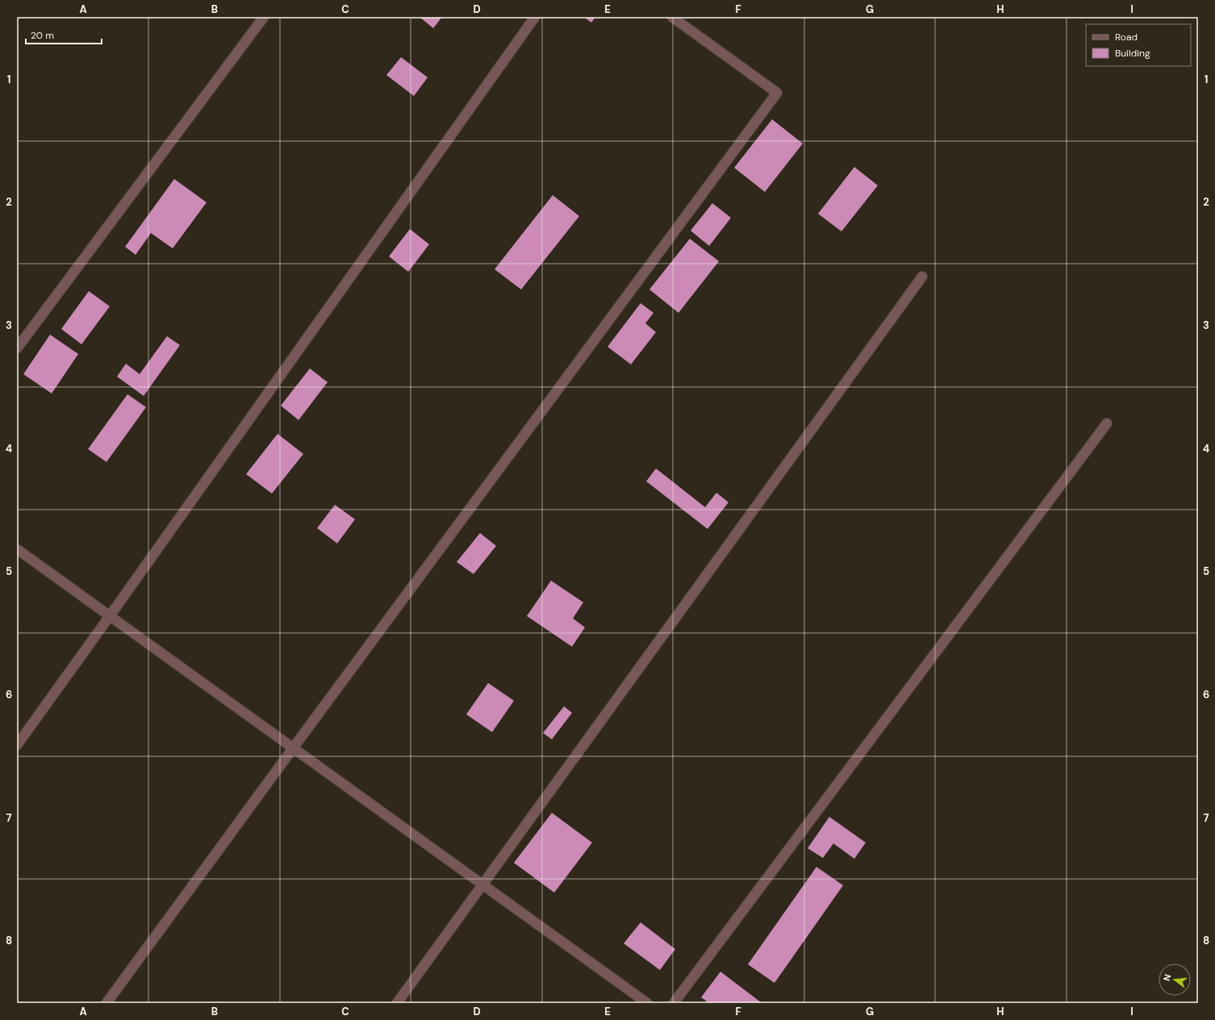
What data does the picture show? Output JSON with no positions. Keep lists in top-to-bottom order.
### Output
{
  "legend": ["Road", "Building"],
  "scale_bar": "20 m",
  "north": "left",
  "grid": {
    "columns": [
      "A",
      "B",
      "C",
      "D",
      "E",
      "F",
      "G",
      "H",
      "I"
    ],
    "rows": [
      "1",
      "2",
      "3",
      "4",
      "5",
      "6",
      "7",
      "8"
    ]
  }
}
